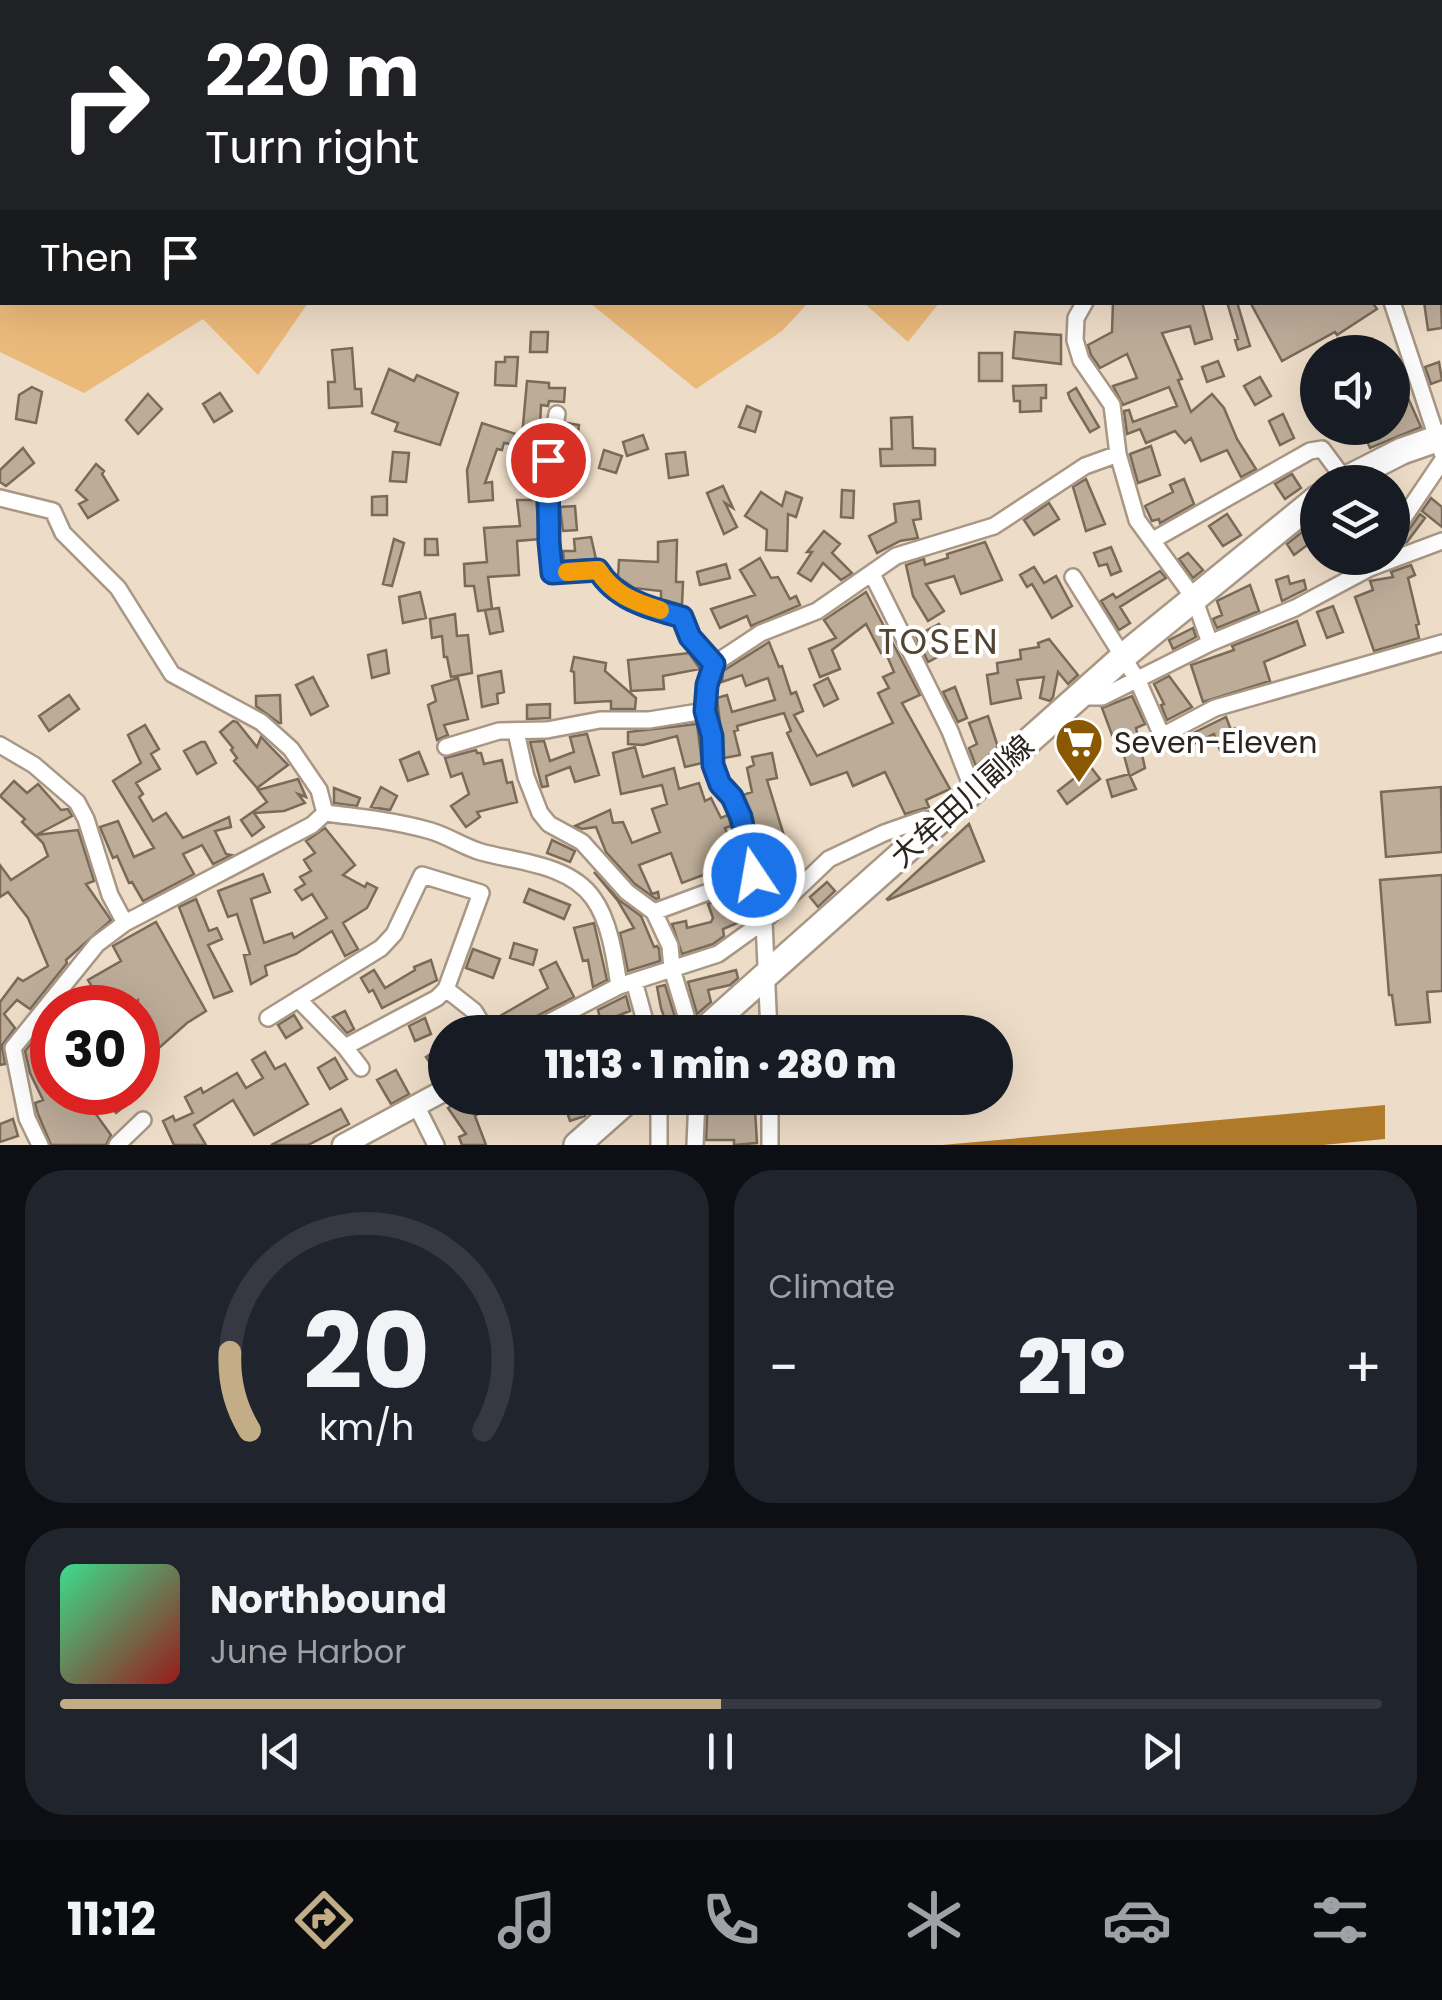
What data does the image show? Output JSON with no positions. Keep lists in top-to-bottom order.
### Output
{
  "streets": {
    "main road": ["大牟田川副線"]
  },
  "districts": ["TOSEN"],
  "places": {
    "supermarket": ["Seven-Eleven"]
  },
  "page": {
    "turn": ["220 m", "Turn right"],
    "then": "Then",
    "limit": "30",
    "trip": "11:13 · 1 min · 280 m",
    "tile": "Climate",
    "heat": ["−", "21°", "+"],
    "song": ["Northbound", "June Harbor"],
    "tabs": "11:12",
    "gauge": ["20", "km/h"]
  }
}
